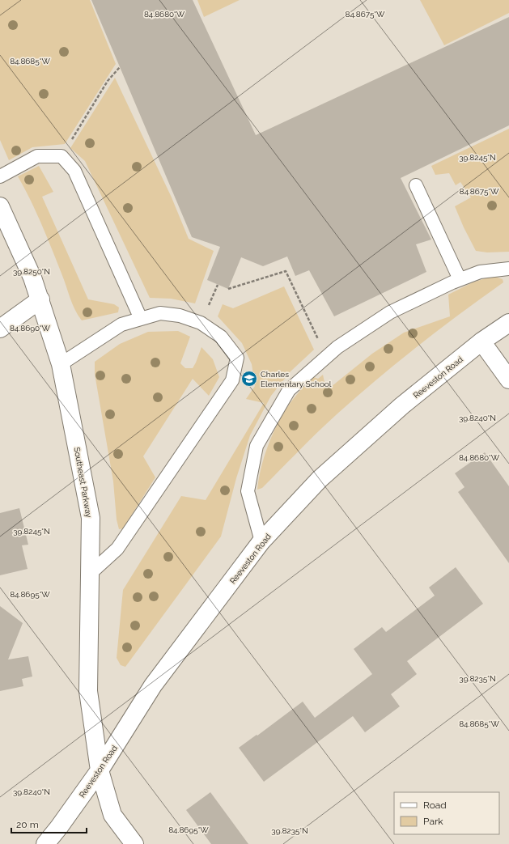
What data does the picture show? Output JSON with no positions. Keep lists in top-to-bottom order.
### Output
{
  "streets": {
    "street": ["Reeveston Road", "Southeast Parkway"]
  },
  "crossings": [
    ["Reeveston Road", "Southeast Parkway"]
  ],
  "places": {
    "school or university": ["Charles Elementary School"]
  },
  "legend": ["Road", "Park"],
  "scale_bar": "20 m",
  "coordinates": [
    "84.8680°W",
    "84.8675°W",
    "84.8685°W",
    "39.8245°N",
    "39.8250°N",
    "84.8690°W",
    "39.8240°N",
    "84.8695°W",
    "39.8235°N"
  ]
}
